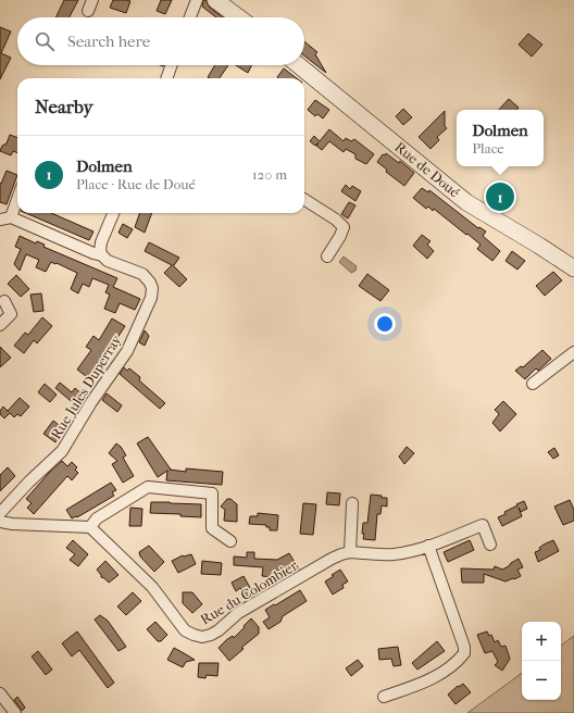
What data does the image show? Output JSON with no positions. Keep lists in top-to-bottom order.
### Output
{
  "streets": {
    "street": ["Rue de Doué", "Rue Jules Duperray", "Rue du Colombier"]
  },
  "page": {
    "search": "Search here",
    "heading": "Nearby",
    "popup": ["Dolmen", "Place"],
    "list": [
      {
        "mark": "1",
        "name": "Dolmen",
        "note": "Place · Rue de Doué",
        "value": "120 m"
      }
    ],
    "pins": "1",
    "map_buttons": ["+", "−"]
  }
}
